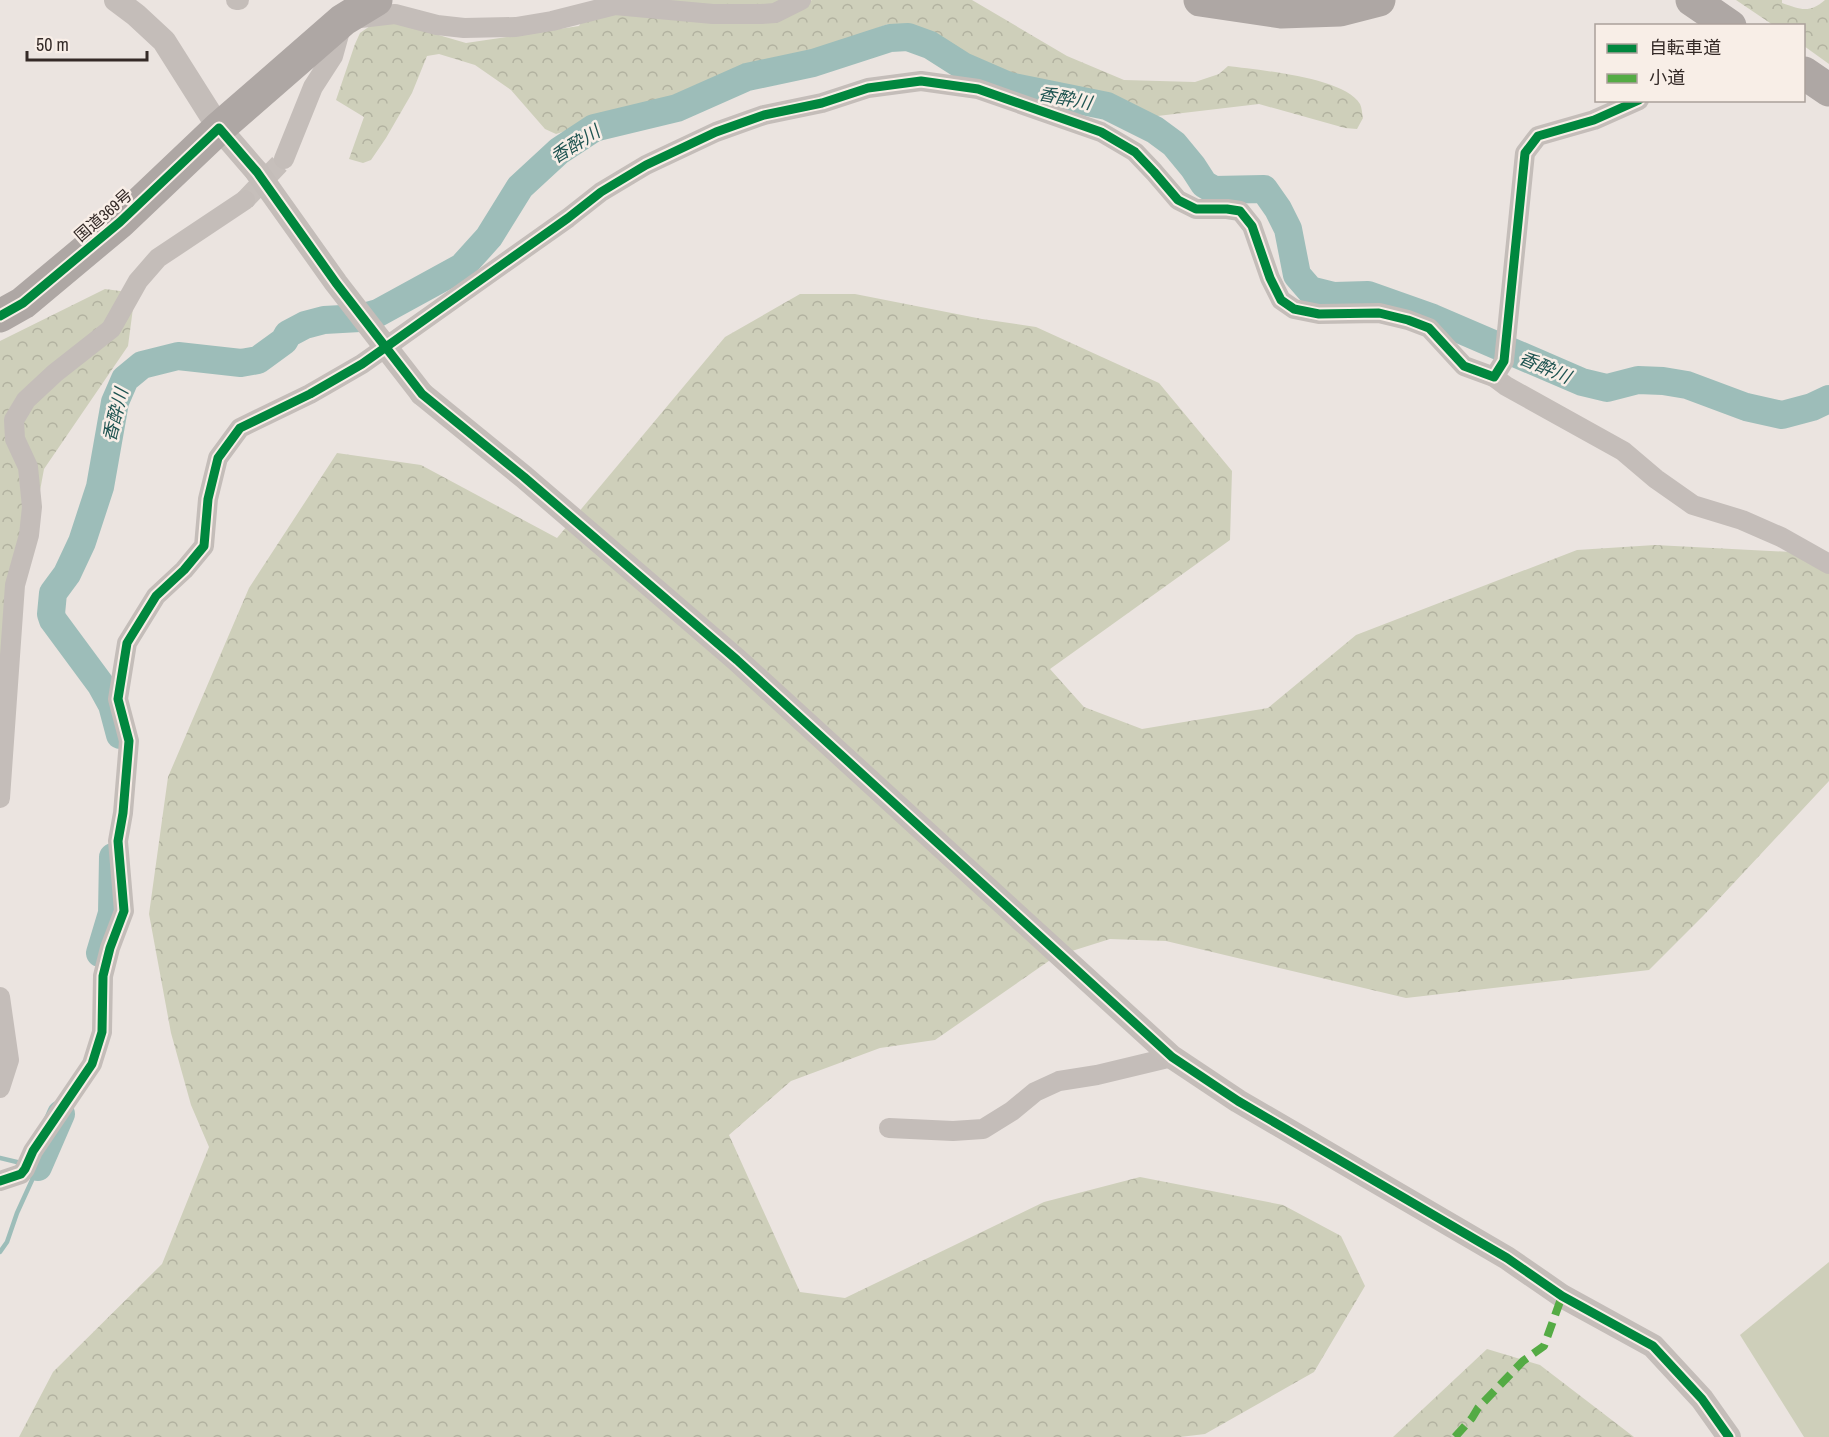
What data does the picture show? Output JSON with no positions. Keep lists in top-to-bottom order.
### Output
{
  "streets": {
    "highway": ["国道369号"]
  },
  "water": ["香酔川"],
  "legend": ["自転車道", "小道"],
  "scale_bar": "50 m"
}
